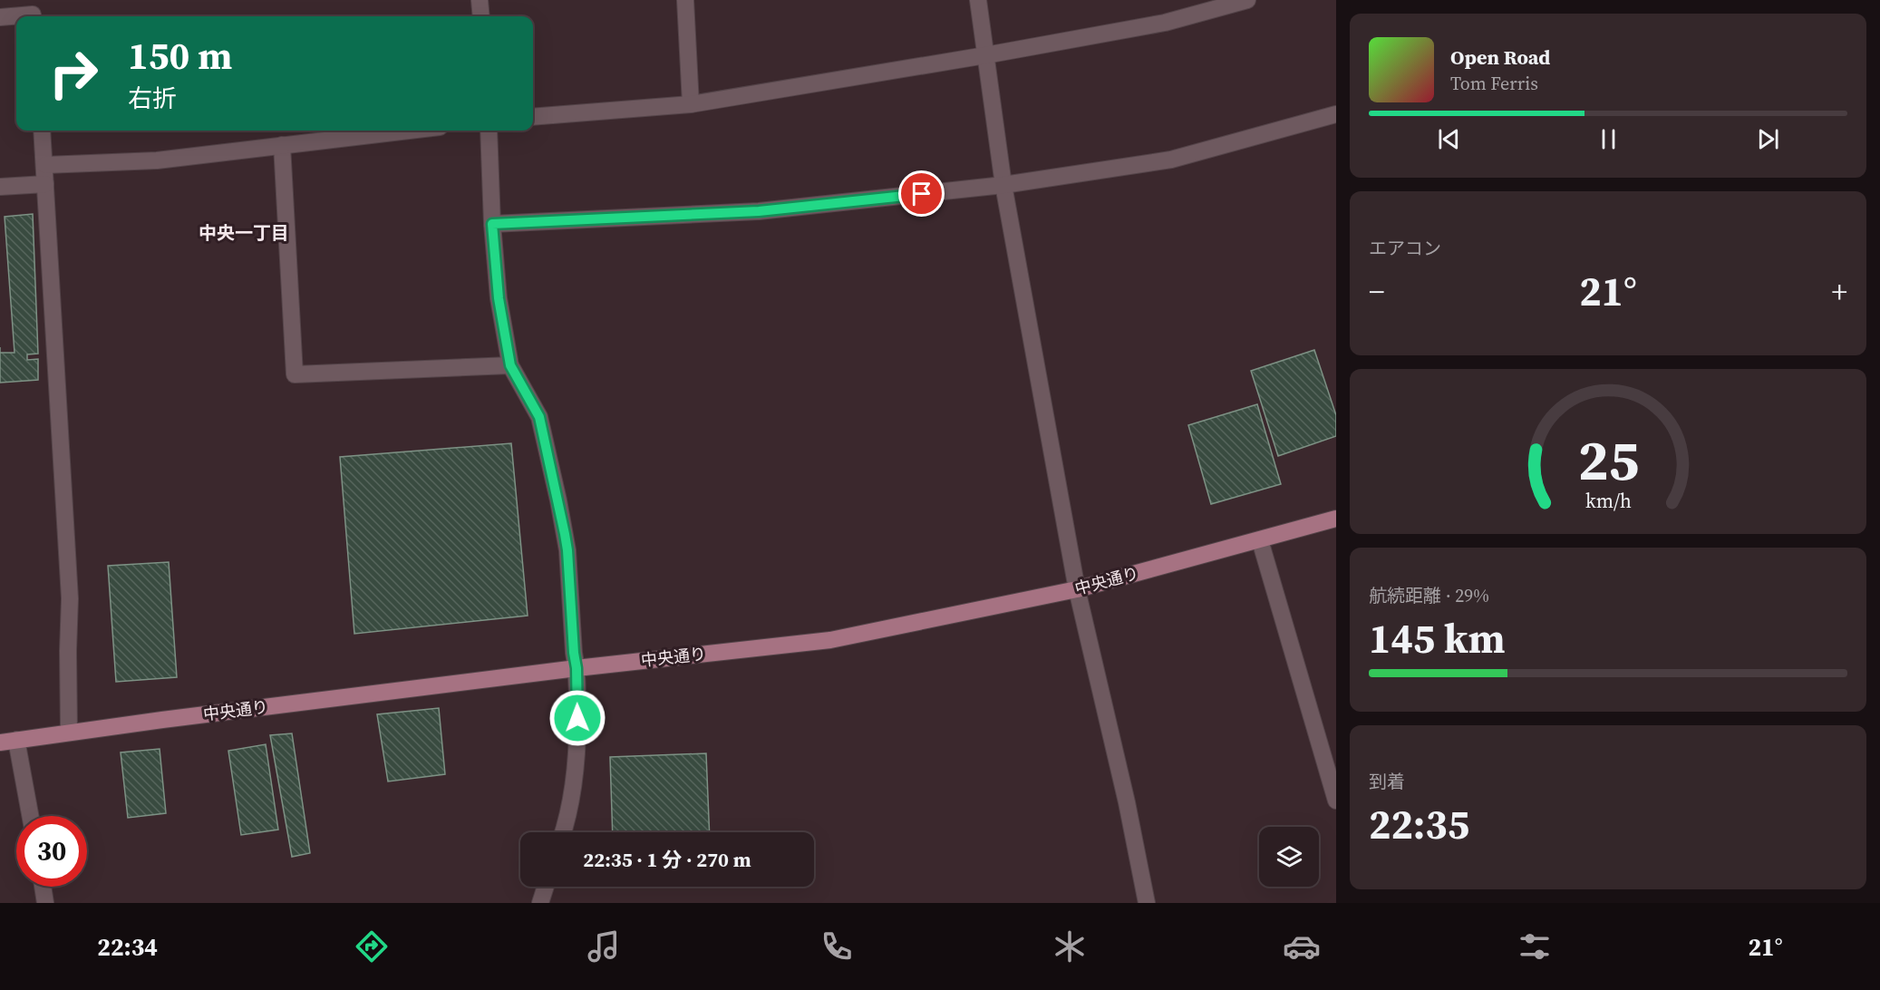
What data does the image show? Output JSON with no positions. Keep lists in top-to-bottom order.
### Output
{
  "streets": {
    "main road": ["中央通り"]
  },
  "districts": ["中央一丁目"],
  "page": {
    "turn": ["150 m", "右折"],
    "song": ["Open Road", "Tom Ferris"],
    "tile": [
      "エアコン",
      ["航続距離 · 29%", "145 km"],
      ["到着", "22:35"]
    ],
    "heat": ["−", "21°", "+"],
    "limit": "30",
    "trip": "22:35 · 1 分 · 270 m",
    "tabs": ["22:34", "21°"],
    "gauge": ["25", "km/h"]
  }
}
